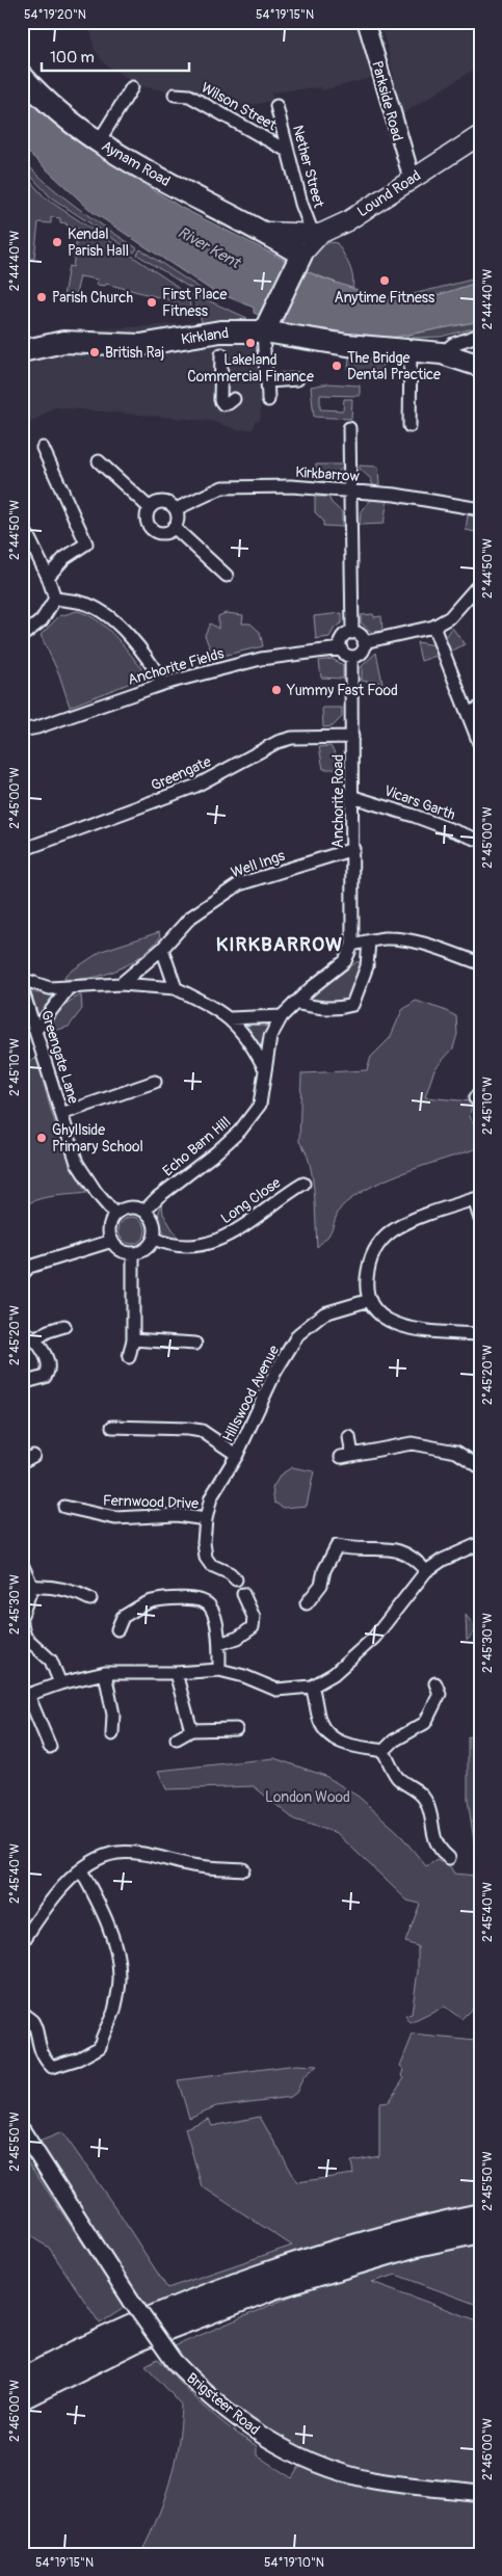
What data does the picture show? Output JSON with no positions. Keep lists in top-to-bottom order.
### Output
{
  "streets": {
    "highway": ["Aynam Road", "Kirkland"],
    "main road": ["Lound Road"],
    "street": [
      "Parkside Road",
      "Wilson Street",
      "Nether Street",
      "Kirkbarrow",
      "Anchorite Fields",
      "Greengate",
      "Anchorite Road",
      "Vicars Garth",
      "Well Ings",
      "Greengate Lane",
      "Echo Barn Hill",
      "Long Close",
      "Hillswood Avenue",
      "Fernwood Drive",
      "Brigsteer Road"
    ]
  },
  "crossings": [
    ["Parkside Road", "Lound Road"],
    ["Wilson Street", "Nether Street"],
    ["Aynam Road", "Nether Street"],
    ["Aynam Road", "Lound Road"],
    ["Nether Street", "Lound Road"],
    ["Anchorite Fields", "Anchorite Road"],
    ["Greengate", "Anchorite Road"],
    ["Anchorite Road", "Vicars Garth"],
    ["Anchorite Road", "Well Ings"],
    ["Anchorite Road", "Echo Barn Hill"],
    ["Greengate Lane", "Echo Barn Hill"],
    ["Greengate Lane", "Long Close"],
    ["Echo Barn Hill", "Long Close"],
    ["Hillswood Avenue", "Fernwood Drive"]
  ],
  "districts": ["KIRKBARROW"],
  "water": ["River Kent"],
  "parks": ["London Wood"],
  "places": [
    "Kendal Parish Hall",
    "Anytime Fitness",
    "Parish Church",
    "First Place Fitness",
    "Lakeland Commercial Finance",
    "British Raj",
    "The Bridge Dental Practice",
    "Yummy Fast Food",
    "Ghyllside Primary School"
  ],
  "scale_bar": "100 m",
  "coordinates": [
    "54°19'20\"N",
    "54°19'15\"N",
    "2°44'40\"W",
    "2°44'50\"W",
    "2°45'00\"W",
    "2°45'10\"W",
    "2°45'20\"W",
    "2°45'30\"W",
    "2°45'40\"W",
    "2°45'50\"W",
    "2°46'00\"W",
    "54°19'10\"N"
  ]
}
